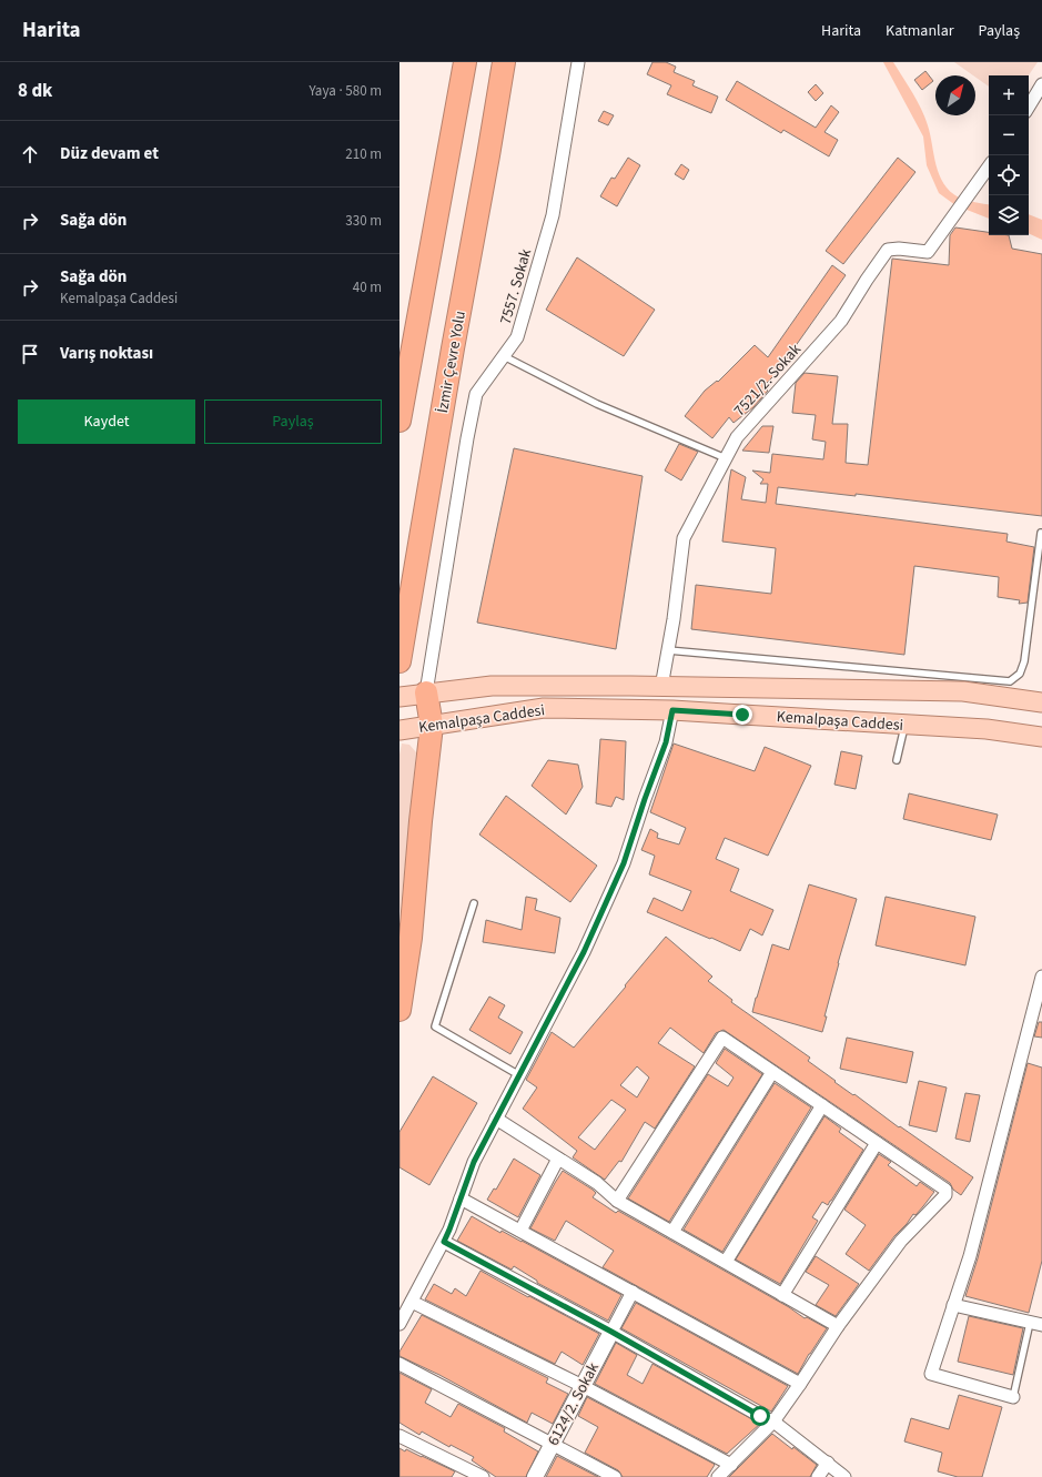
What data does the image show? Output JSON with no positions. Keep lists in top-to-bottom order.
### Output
{
  "streets": {
    "highway": ["İzmir Çevre Yolu"],
    "main road": ["Kemalpaşa Caddesi"],
    "street": ["7557. Sokak", "7521/2. Sokak", "6124/2. Sokak"]
  },
  "crossings": [
    ["7557. Sokak", "Kemalpaşa Caddesi"],
    ["7521/2. Sokak", "Kemalpaşa Caddesi"]
  ],
  "north": "top right",
  "page": {
    "header": "Harita",
    "nav": ["Harita", "Katmanlar", "Paylaş"],
    "heading": ["8 dk", "Yaya · 580 m"],
    "map_buttons": ["+", "−"],
    "list": [
      ["Düz devam et", "210 m"],
      ["Sağa dön", "330 m"],
      ["Sağa dön", "Kemalpaşa Caddesi", "40 m"],
      "Varış noktası"
    ],
    "buttons": ["Kaydet", "Paylaş"]
  }
}
